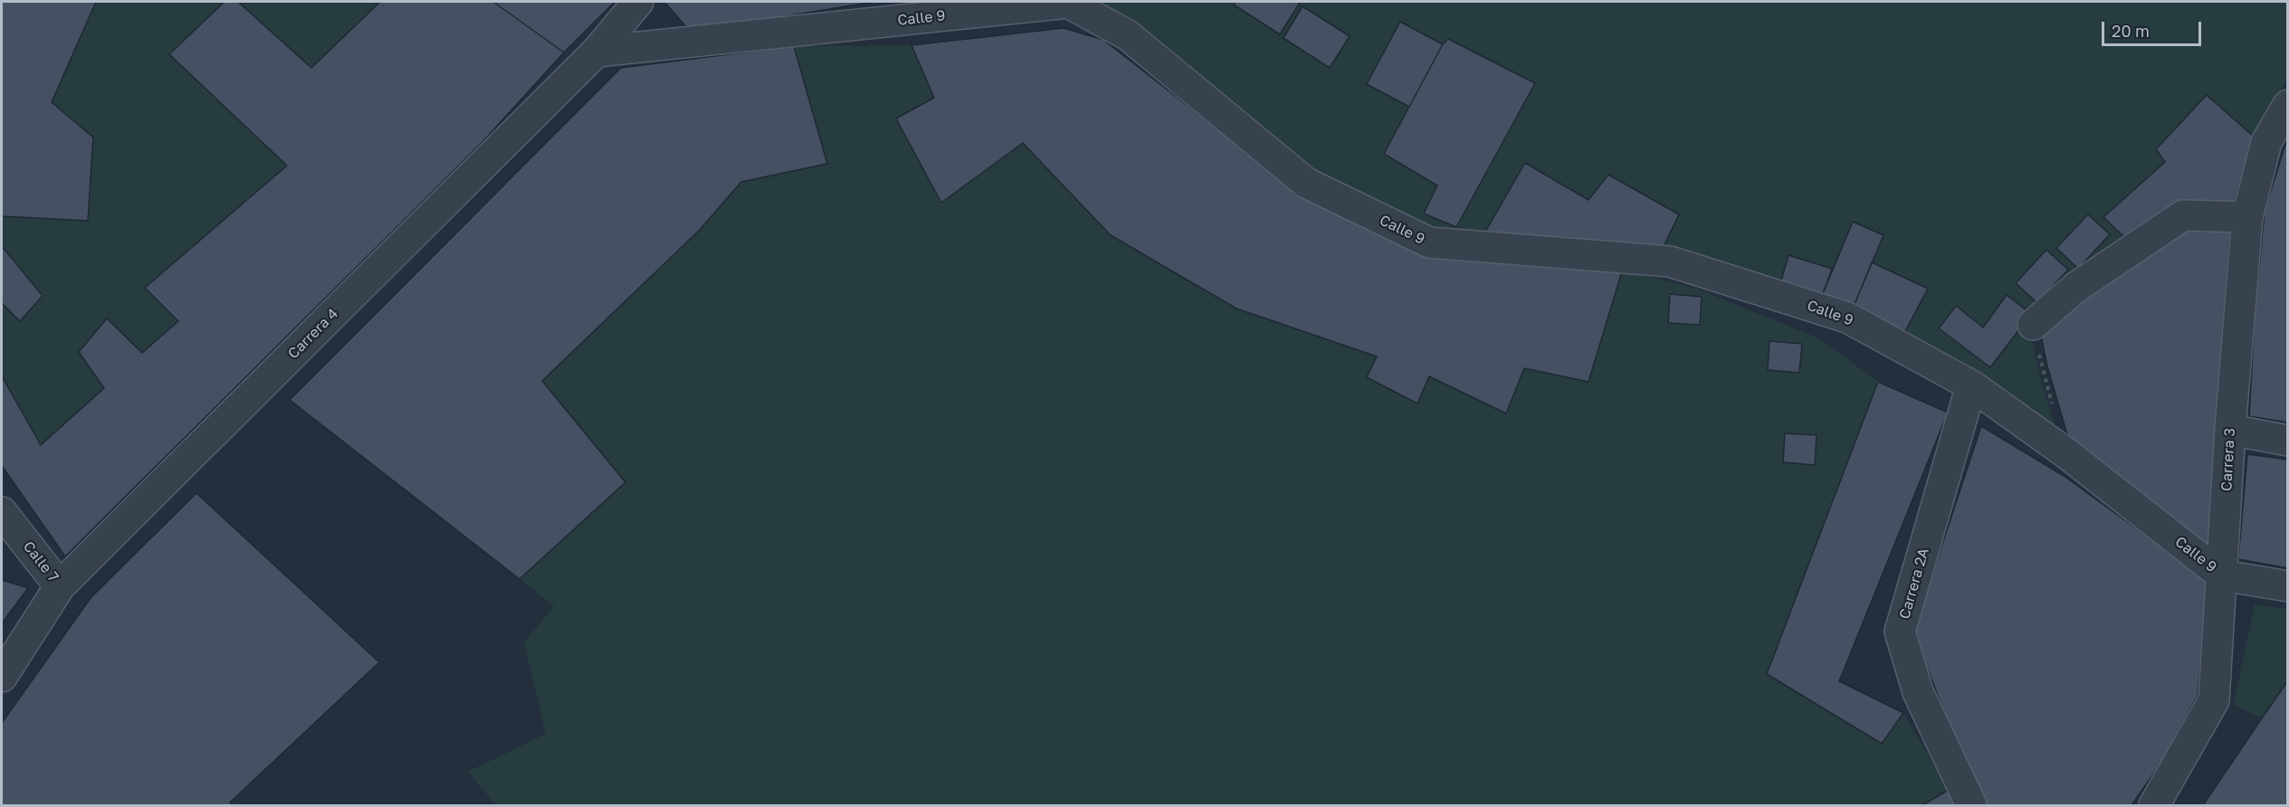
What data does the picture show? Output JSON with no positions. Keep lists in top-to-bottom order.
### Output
{
  "streets": {
    "street": [
      "Calle 9",
      "Carrera 4",
      "Carrera 3",
      "Calle 7",
      "Carrera 2A"
    ]
  },
  "crossings": [
    ["Calle 9", "Carrera 4"],
    ["Calle 9", "Carrera 3"],
    ["Calle 9", "Carrera 2A"],
    ["Carrera 4", "Calle 7"]
  ],
  "scale_bar": "20 m"
}
